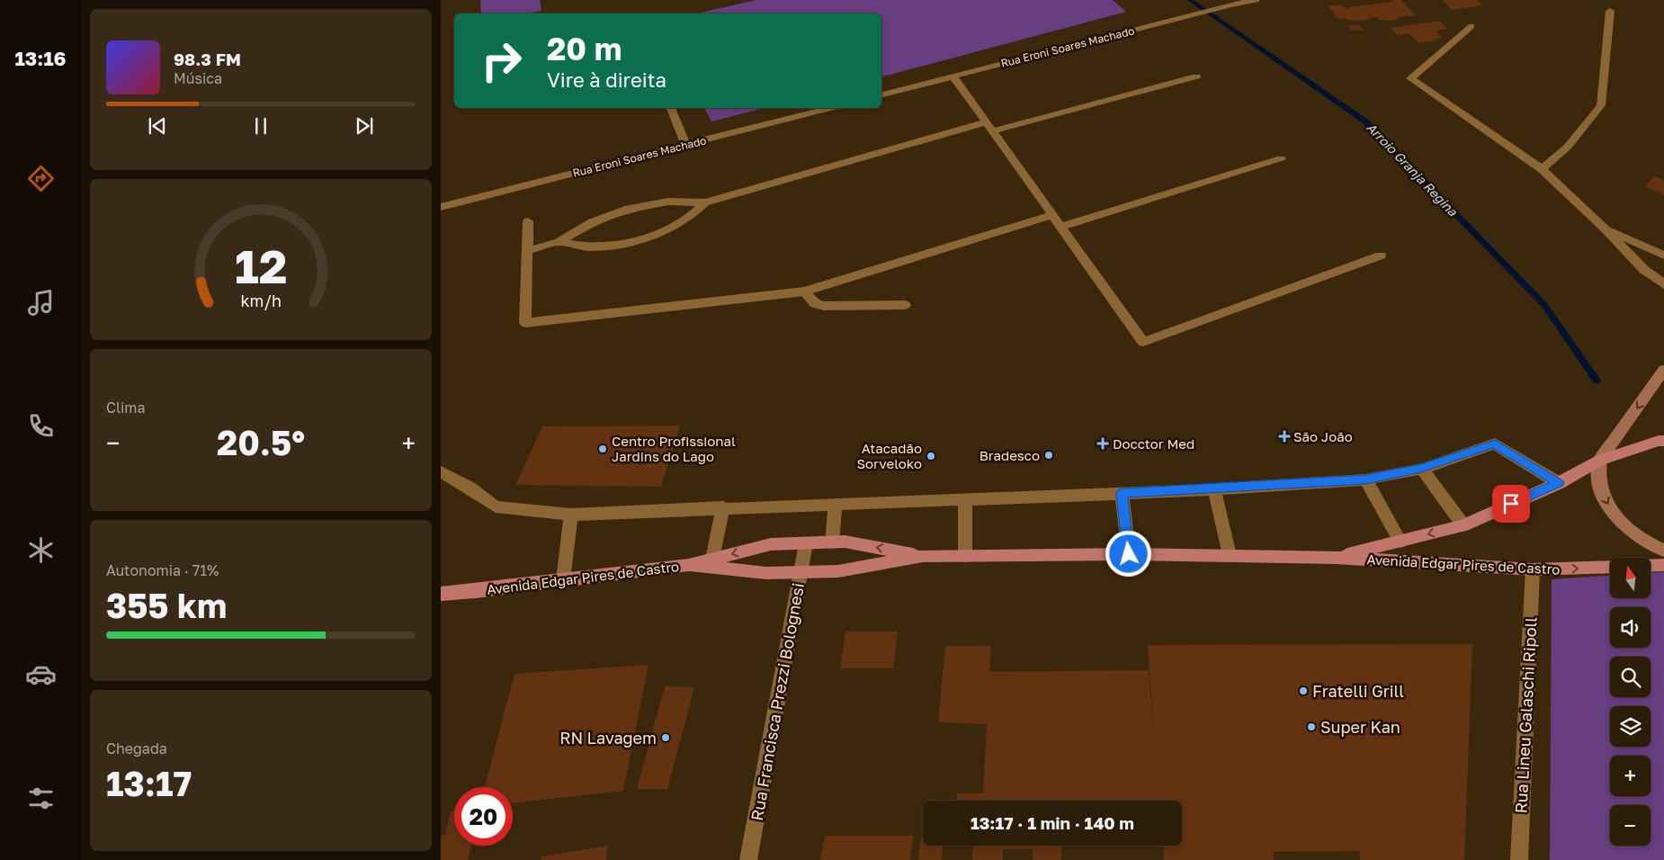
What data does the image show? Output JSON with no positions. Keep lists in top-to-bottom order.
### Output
{
  "streets": {
    "main road": ["Avenida Edgar Pires de Castro"],
    "street": ["Rua Eroni Soares Machado", "Rua Francisca Prezzi Bolognesi", "Rua Lineu Galaschi Ripoll"]
  },
  "crossings": [
    ["Avenida Edgar Pires de Castro", "Rua Francisca Prezzi Bolognesi"],
    ["Avenida Edgar Pires de Castro", "Rua Lineu Galaschi Ripoll"]
  ],
  "water": ["Arroio Granja Regina"],
  "places": {
    "health": ["São João", "Docctor Med"],
    "other": [
      "Centro Profissional Jardins do Lago",
      "Bradesco",
      "Atacadão Sorveloko",
      "Fratelli Grill",
      "Super Kan",
      "RN Lavagem"
    ]
  },
  "north": "top",
  "page": {
    "tabs": "13:16",
    "turn": ["20 m", "Vire à direita"],
    "song": ["98.3 FM", "Música"],
    "tile": [
      "Clima",
      ["Autonomia · 71%", "355 km"],
      ["Chegada", "13:17"]
    ],
    "heat": ["−", "20.5°", "+"],
    "map_buttons": ["+", "−"],
    "limit": "20",
    "trip": "13:17 · 1 min · 140 m",
    "gauge": ["12", "km/h"]
  }
}
